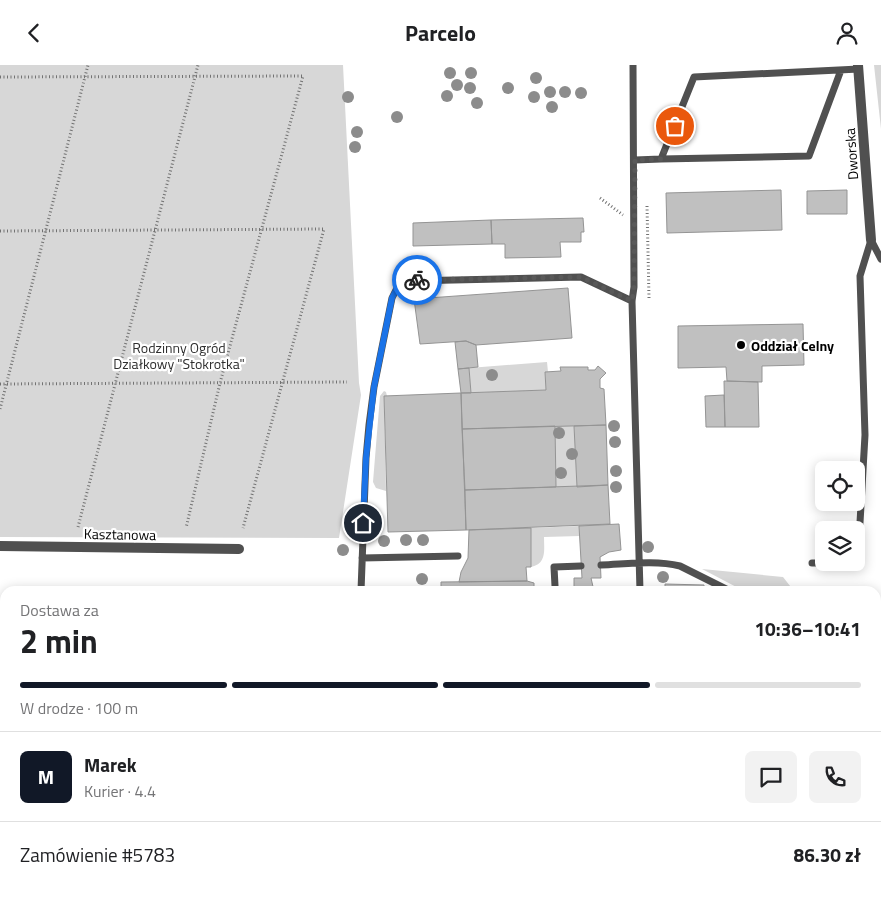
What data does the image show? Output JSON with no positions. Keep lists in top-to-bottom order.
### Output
{
  "streets": {
    "street": ["Dworska", "Kasztanowa"]
  },
  "parks": ["Rodzinny Ogród Działkowy \"Stokrotka\""],
  "places": ["Oddział Celny"],
  "page": {
    "header": "Parcelo",
    "heading": ["2 min", "Dostawa za", "10:36–10:41"],
    "panel": [
      "Marek",
      "Kurier · 4.4",
      "Zamówienie #5783",
      "86.30 zł"
    ],
    "bar": "W drodze · 100 m",
    "round": "M"
  }
}
